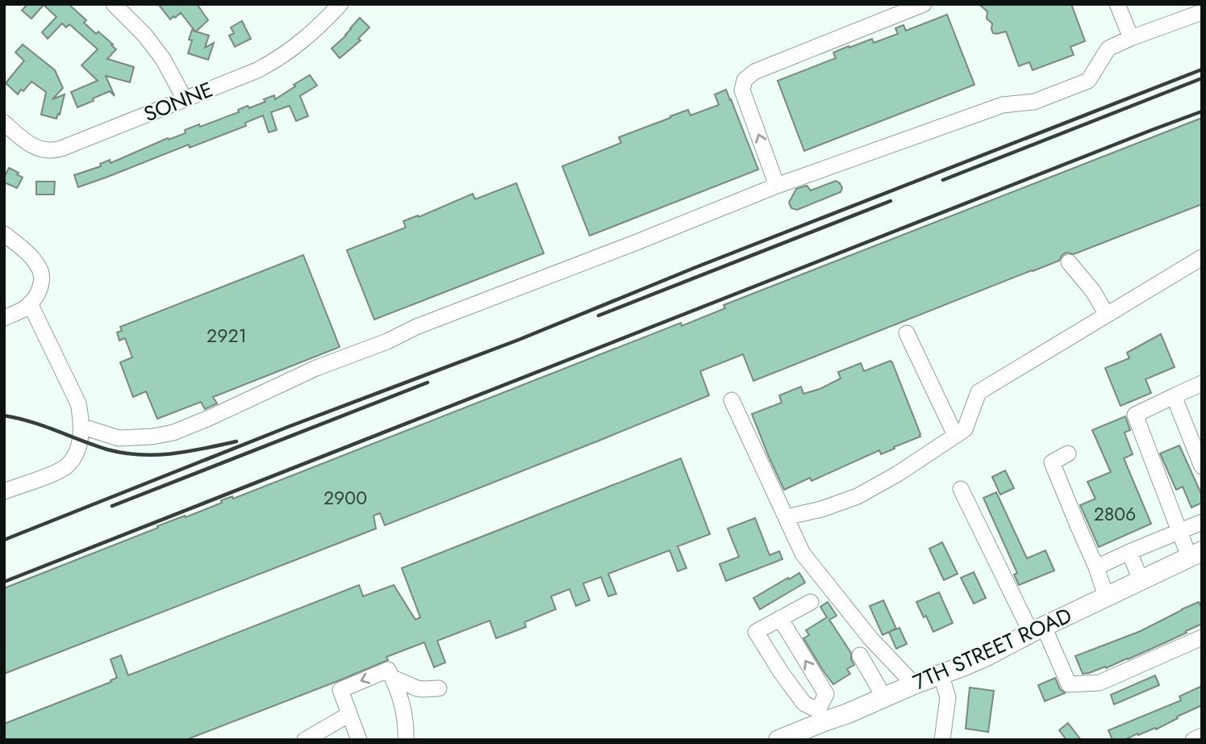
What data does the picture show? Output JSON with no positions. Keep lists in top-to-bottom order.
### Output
{
  "streets": {
    "main road": ["7TH STREET ROAD"],
    "street": ["SONNE"]
  },
  "house_numbers": ["2921", "2900", "2806"]
}
